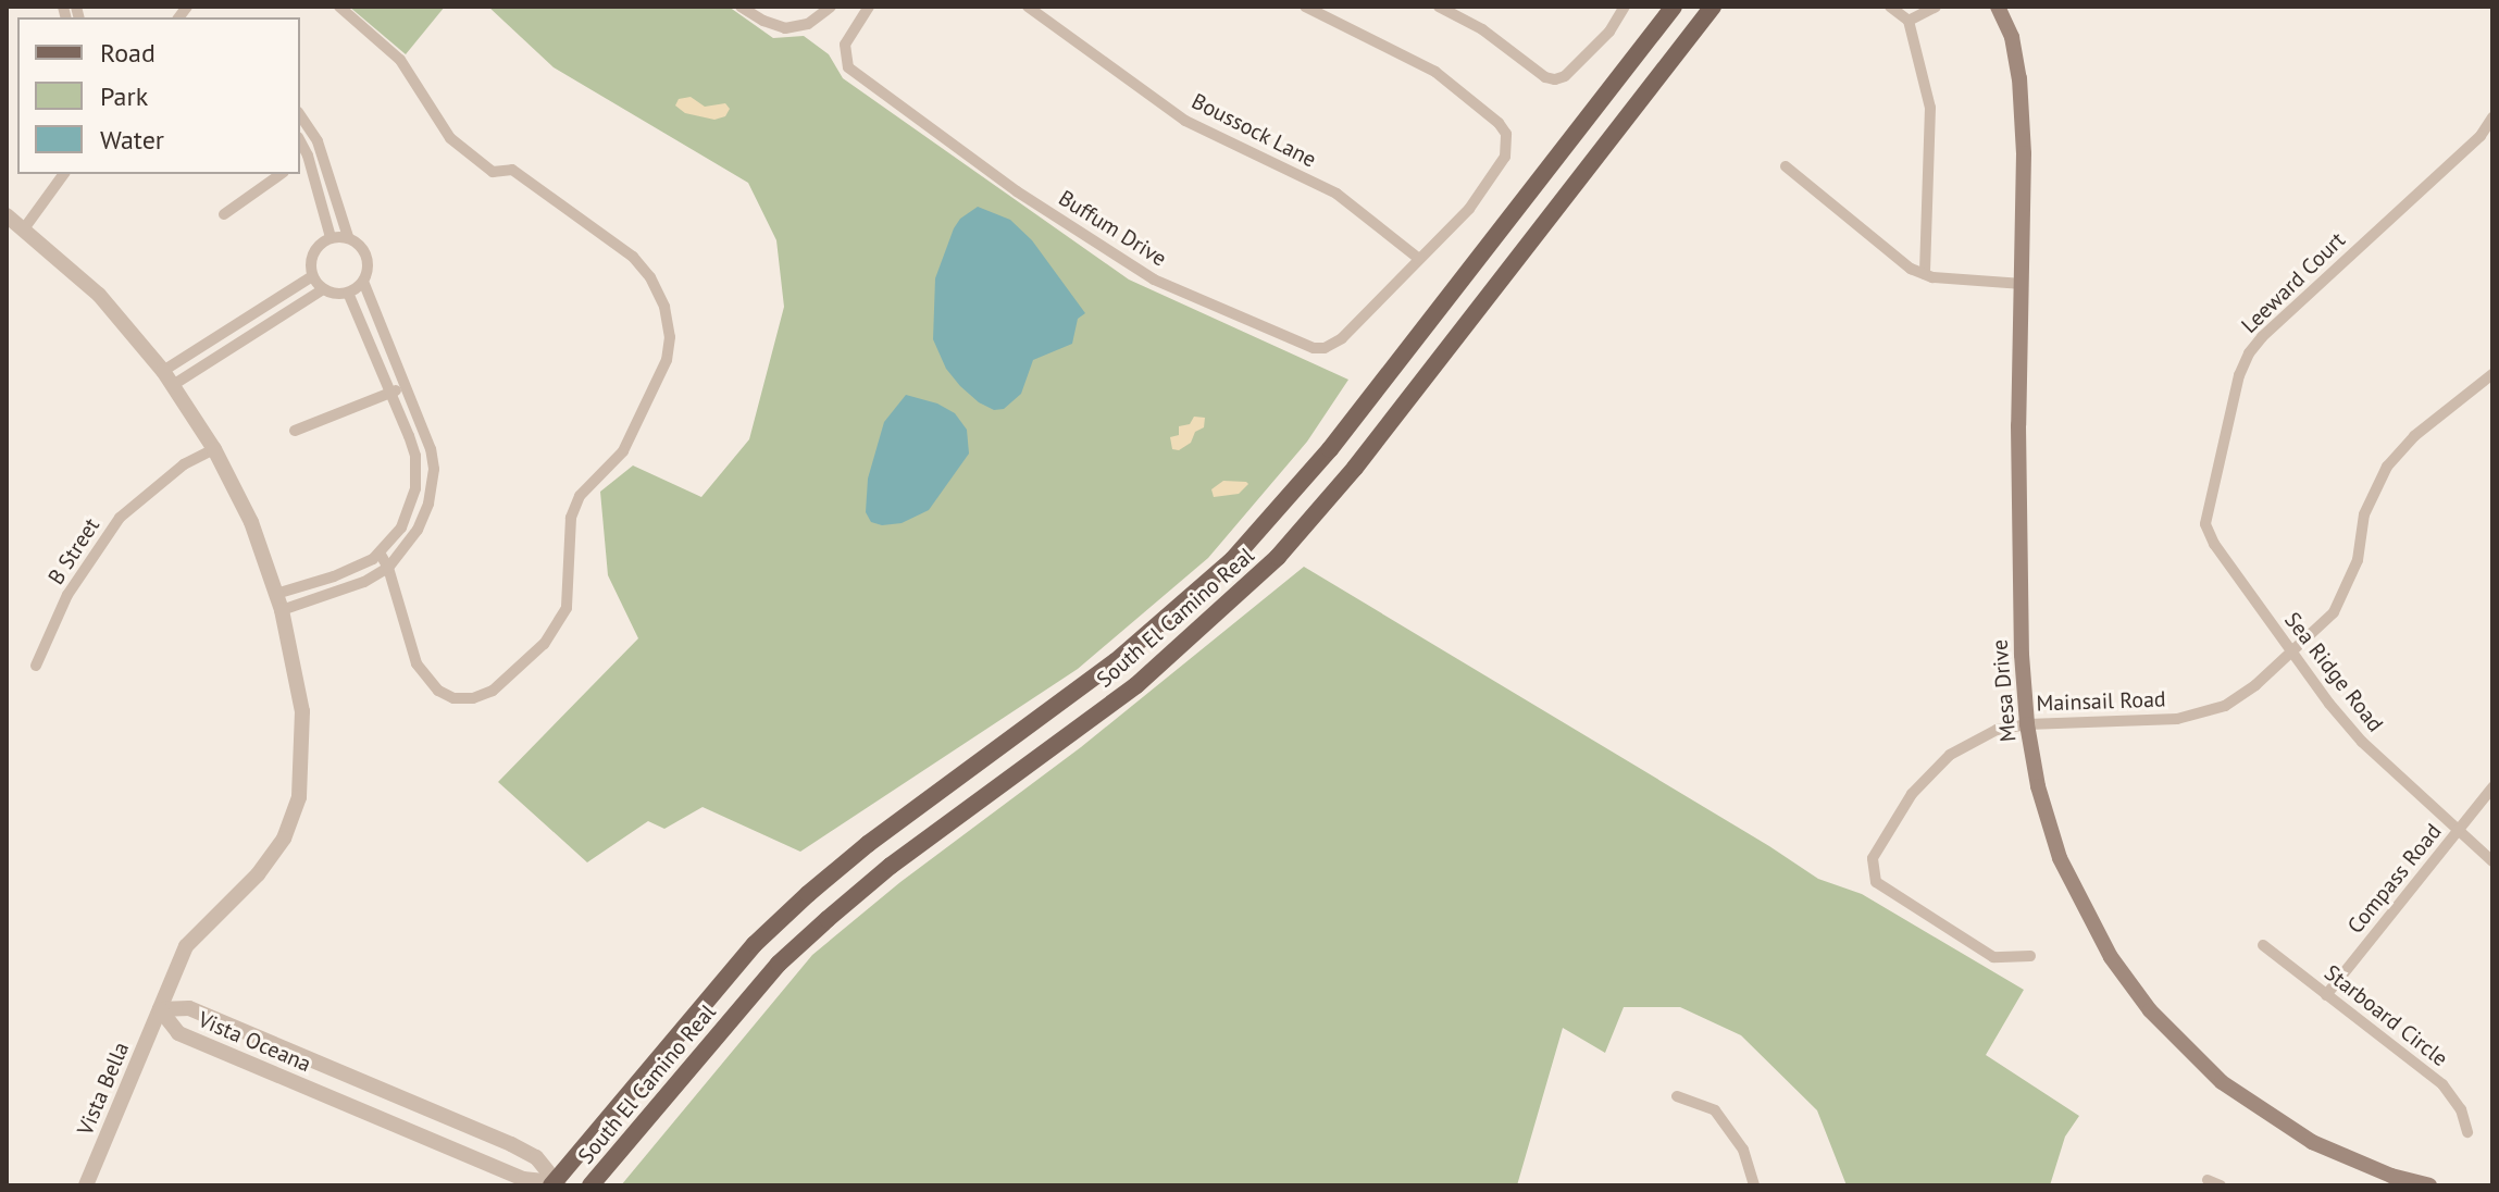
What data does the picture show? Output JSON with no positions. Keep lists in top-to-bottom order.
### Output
{
  "streets": {
    "main road": ["South El Camino Real", "Mesa Drive"],
    "street": [
      "Boussock Lane",
      "Buffum Drive",
      "Leeward Court",
      "B Street",
      "Sea Ridge Road",
      "Mainsail Road",
      "Compass Road",
      "Starboard Circle",
      "Vista Oceana",
      "Vista Bella"
    ]
  },
  "crossings": [
    ["Boussock Lane", "Buffum Drive"],
    ["Leeward Court", "Sea Ridge Road"],
    ["B Street", "Vista Bella"],
    ["South El Camino Real", "Vista Oceana"],
    ["Sea Ridge Road", "Mainsail Road"],
    ["Sea Ridge Road", "Compass Road"],
    ["Mesa Drive", "Mainsail Road"],
    ["Compass Road", "Starboard Circle"],
    ["Vista Oceana", "Vista Bella"]
  ],
  "legend": ["Road", "Park", "Water"]
}
